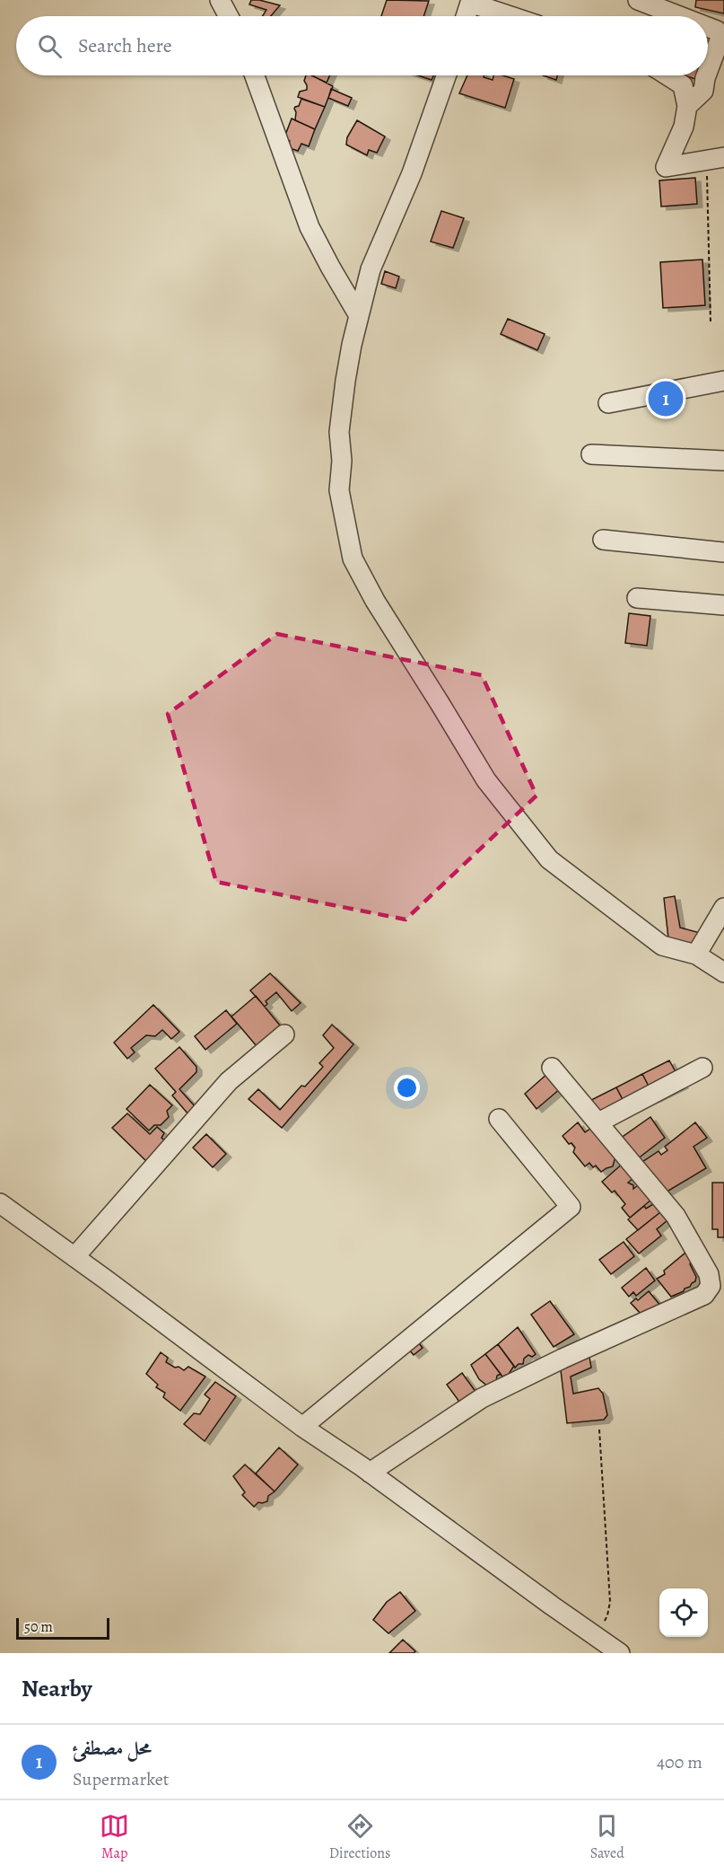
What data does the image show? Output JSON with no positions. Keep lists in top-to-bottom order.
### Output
{
  "scale_bar": "50 m",
  "page": {
    "search": "Search here",
    "pins": "1",
    "scale": "50 m",
    "heading": "Nearby",
    "list": [
      {
        "mark": "1",
        "name": "محل مصطفئ",
        "note": "Supermarket",
        "value": "400 m"
      }
    ],
    "nav": ["Map", "Directions", "Saved"]
  }
}
